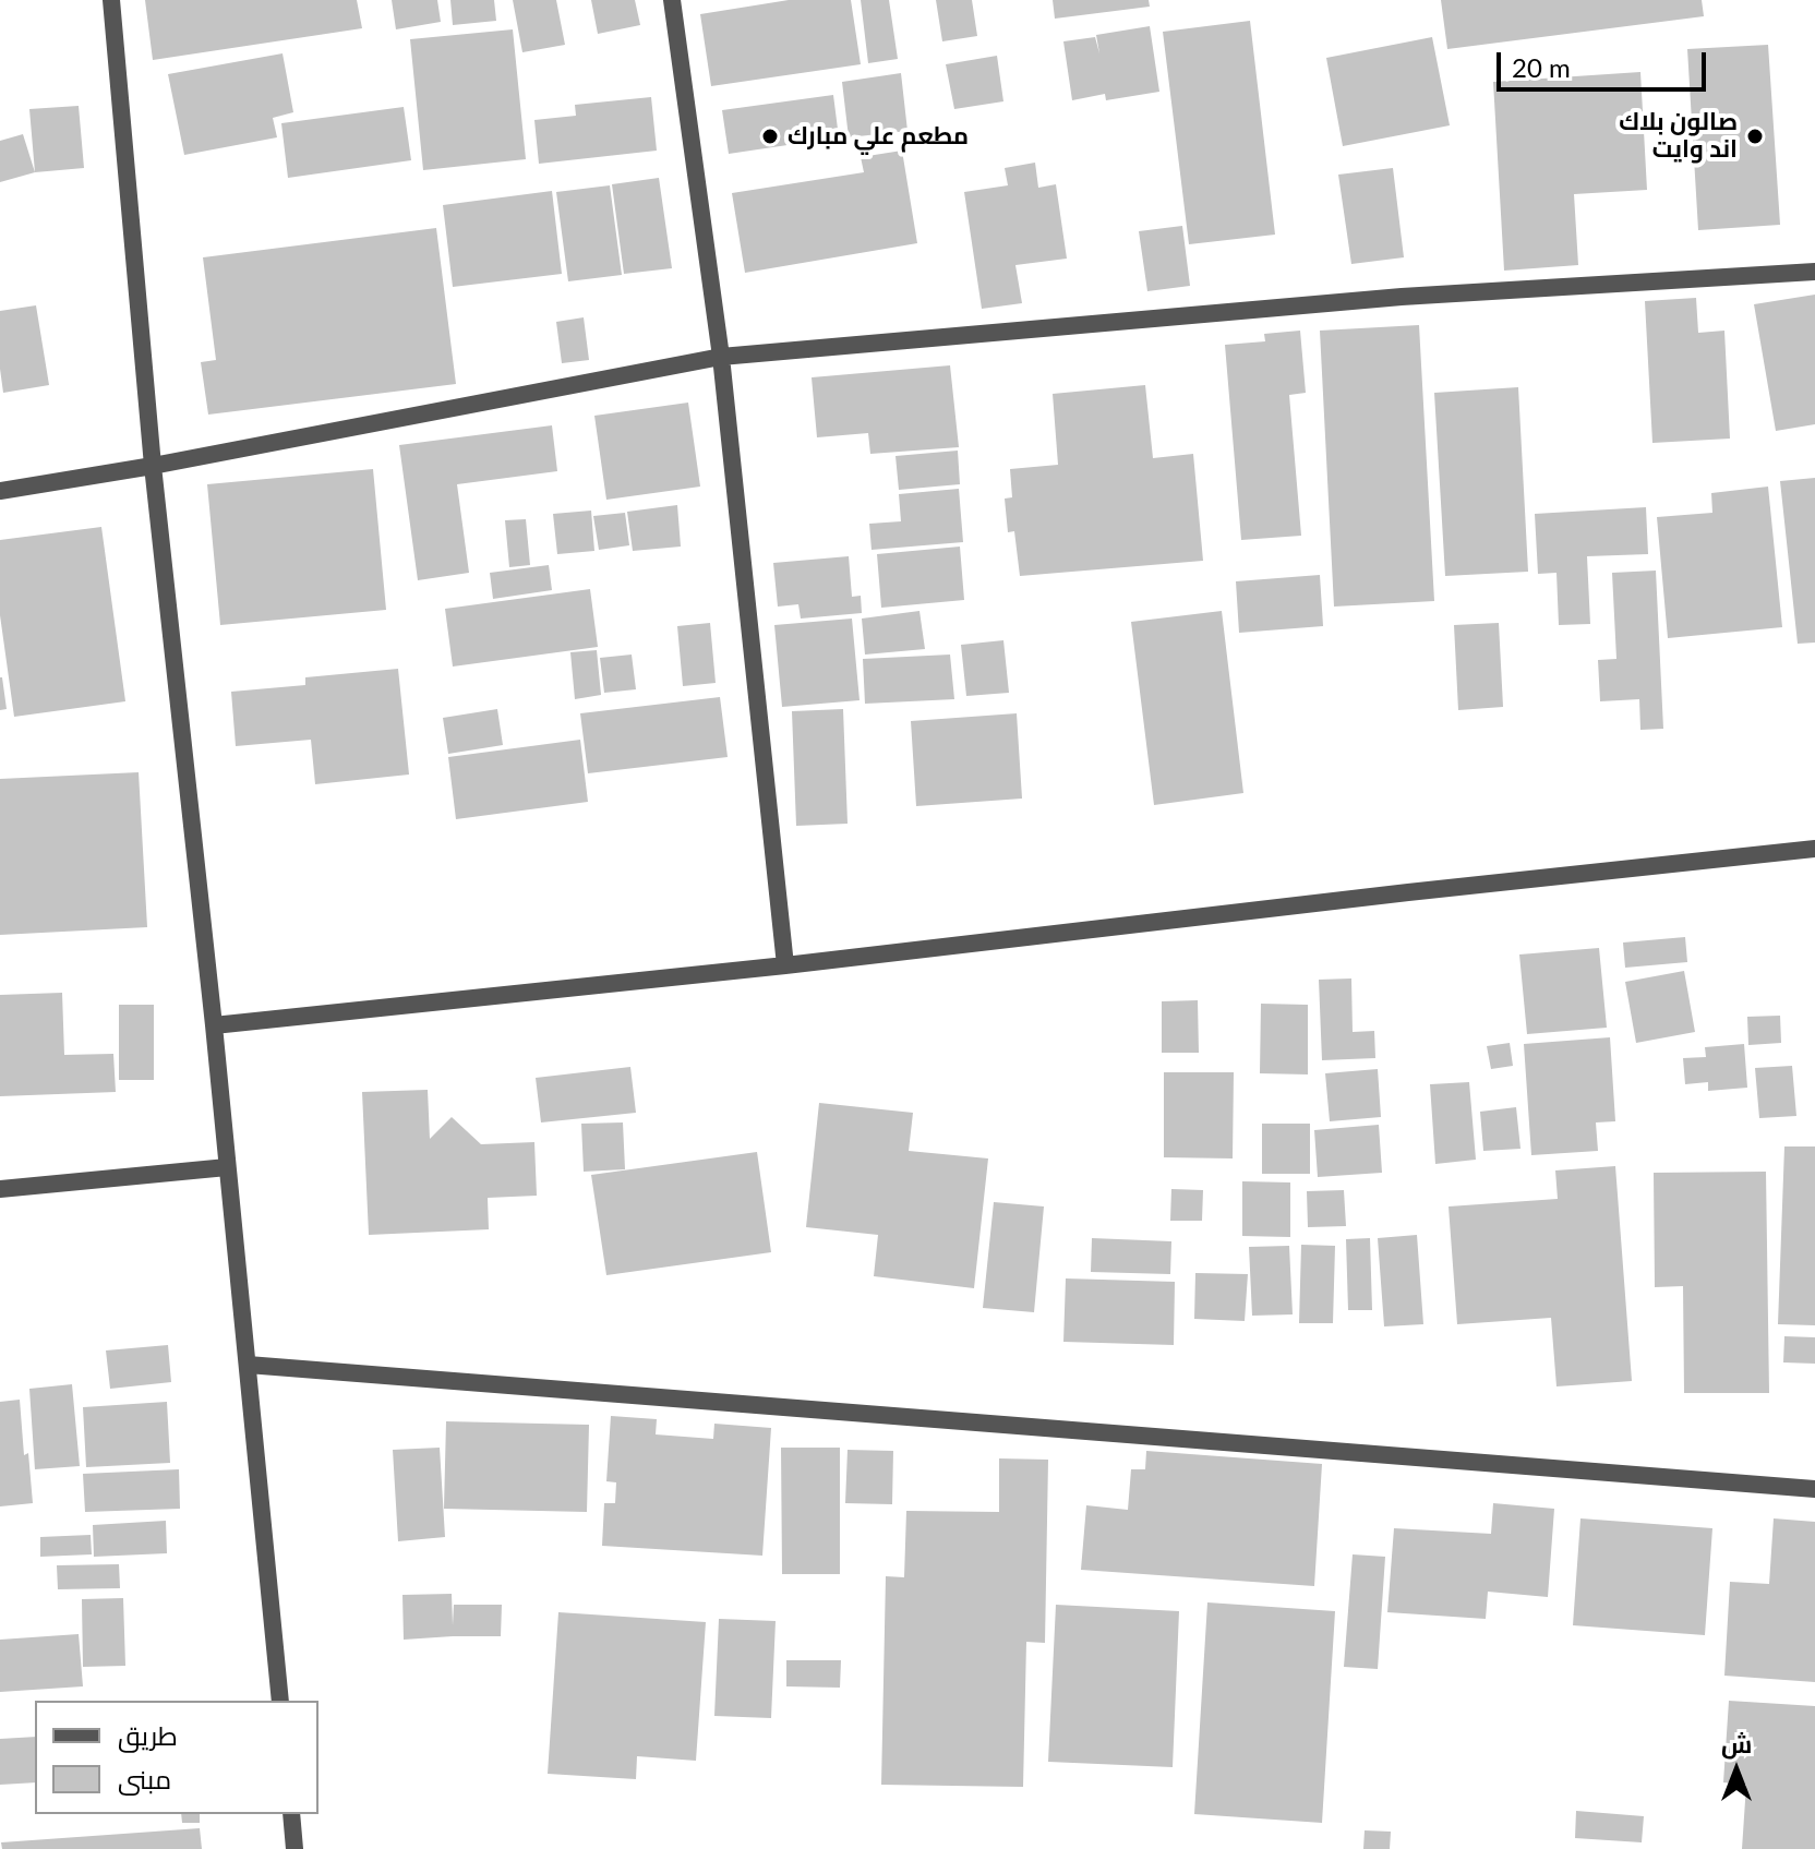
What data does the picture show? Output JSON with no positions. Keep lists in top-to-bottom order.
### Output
{
  "places": ["مطعم علي مبارك", "صالون بلاك اند وايت"],
  "legend": ["طريق", "مبنى"],
  "scale_bar": "20 m",
  "north": "top"
}
